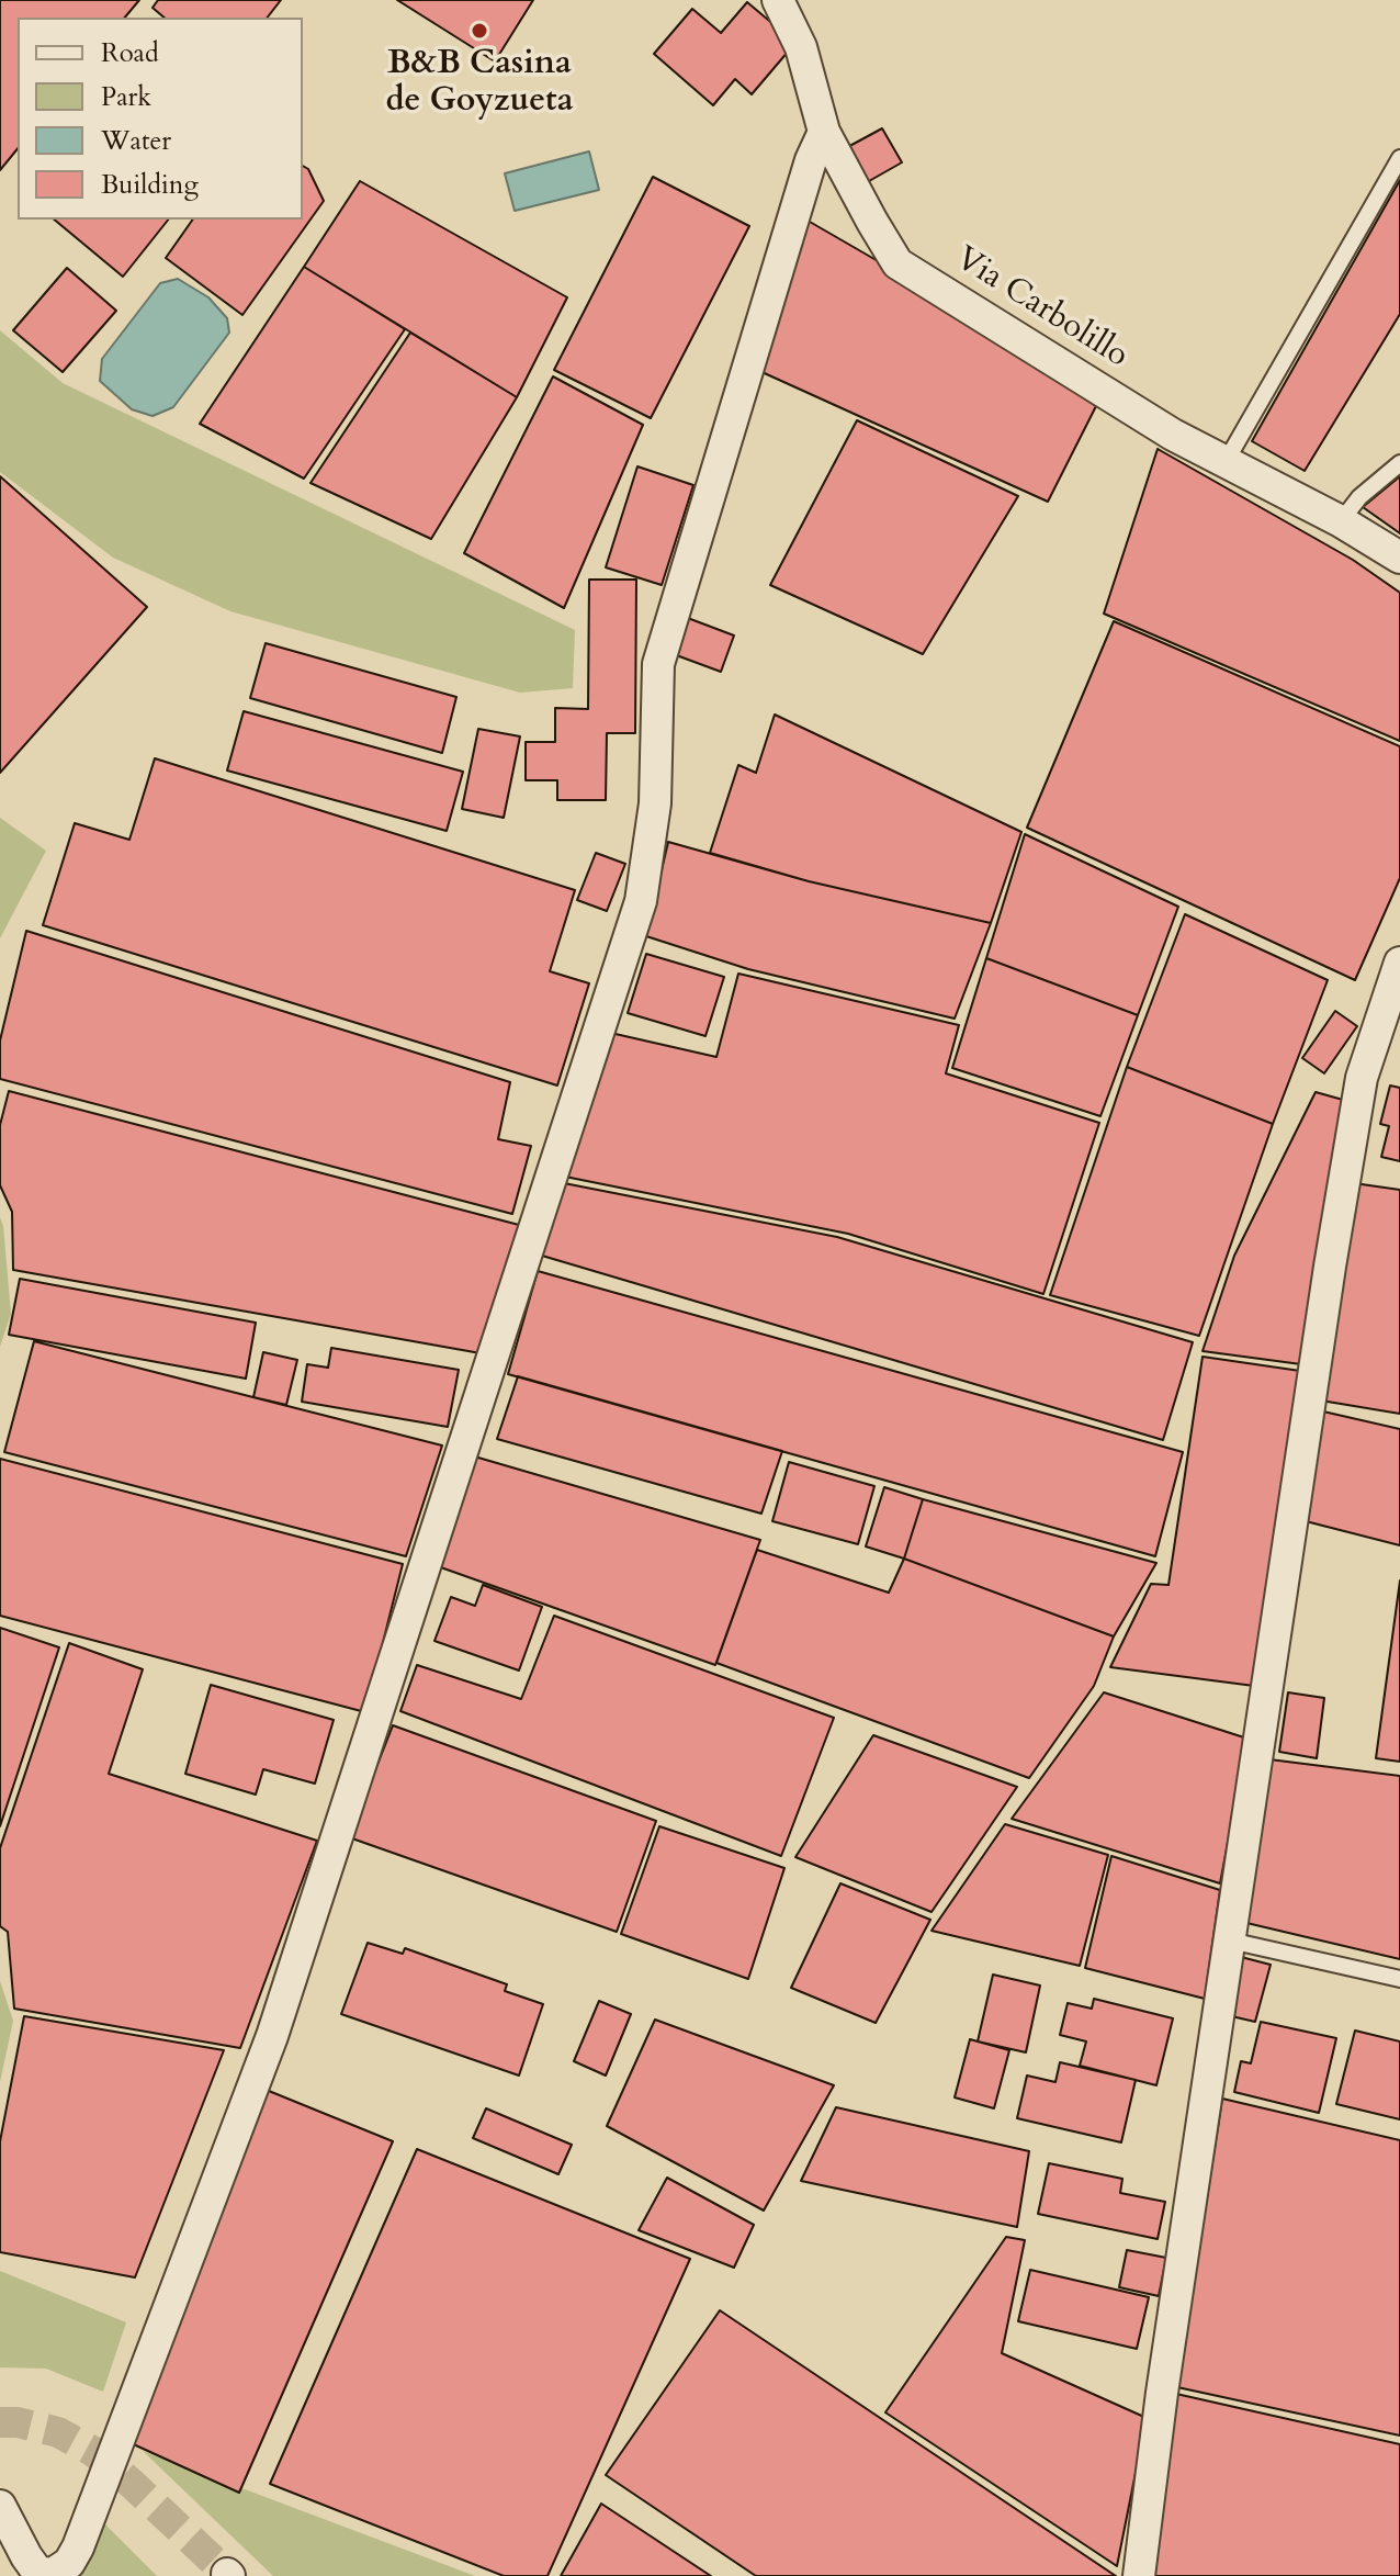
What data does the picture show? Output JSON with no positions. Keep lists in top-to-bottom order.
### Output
{
  "streets": {
    "street": ["Via Carbolillo"]
  },
  "places": ["B&B Casina de Goyzueta"],
  "legend": [
    "Road",
    "Park",
    "Water",
    "Building"
  ]
}
